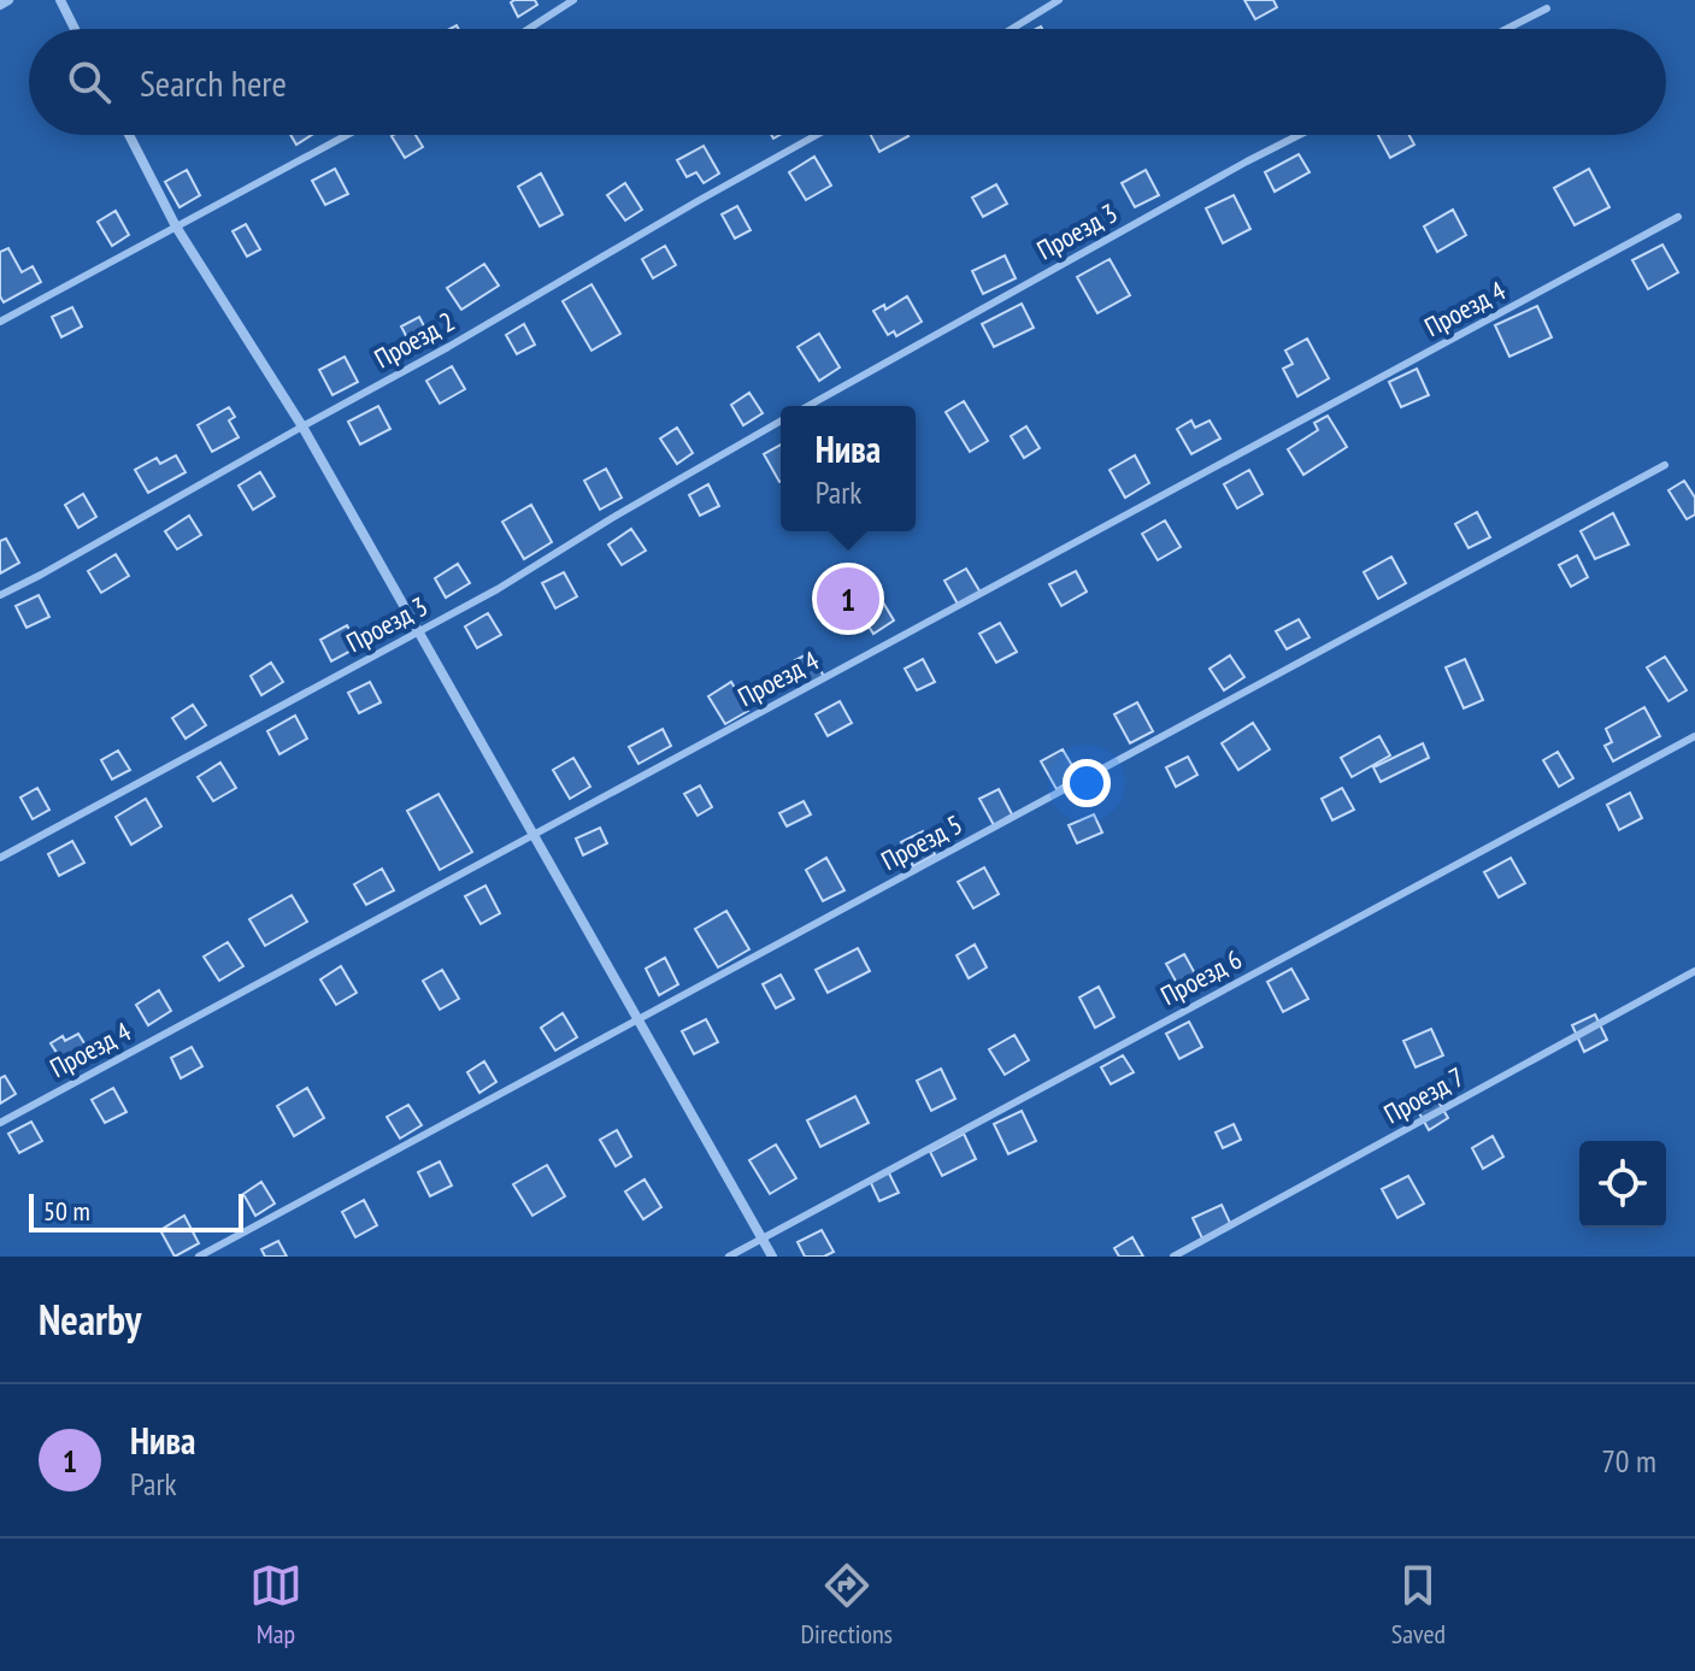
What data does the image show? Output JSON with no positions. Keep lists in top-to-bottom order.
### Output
{
  "streets": {
    "lane": [
      "Проезд 3",
      "Проезд 4",
      "Проезд 2",
      "Проезд 5",
      "Проезд 6",
      "Проезд 7"
    ]
  },
  "scale_bar": "50 m",
  "page": {
    "search": "Search here",
    "popup": ["Нива", "Park"],
    "pins": "1",
    "scale": "50 m",
    "heading": "Nearby",
    "list": [
      {
        "mark": "1",
        "name": "Нива",
        "note": "Park",
        "value": "70 m"
      }
    ],
    "nav": ["Map", "Directions", "Saved"]
  }
}
